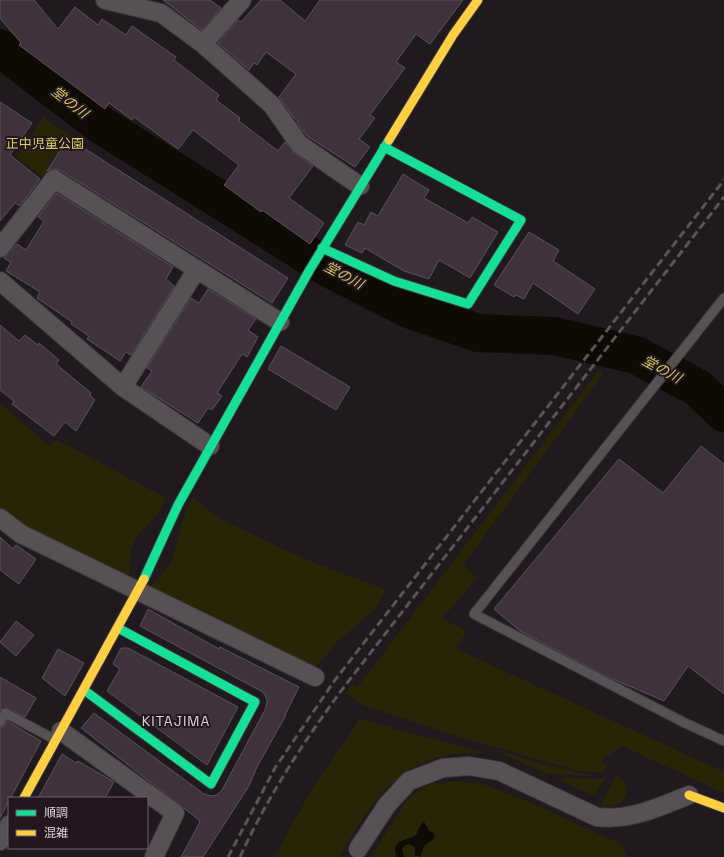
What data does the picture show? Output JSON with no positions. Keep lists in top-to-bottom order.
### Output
{
  "districts": ["KITAJIMA"],
  "water": ["堂の川"],
  "parks": ["正中児童公園"],
  "legend": ["順調", "混雑"]
}
